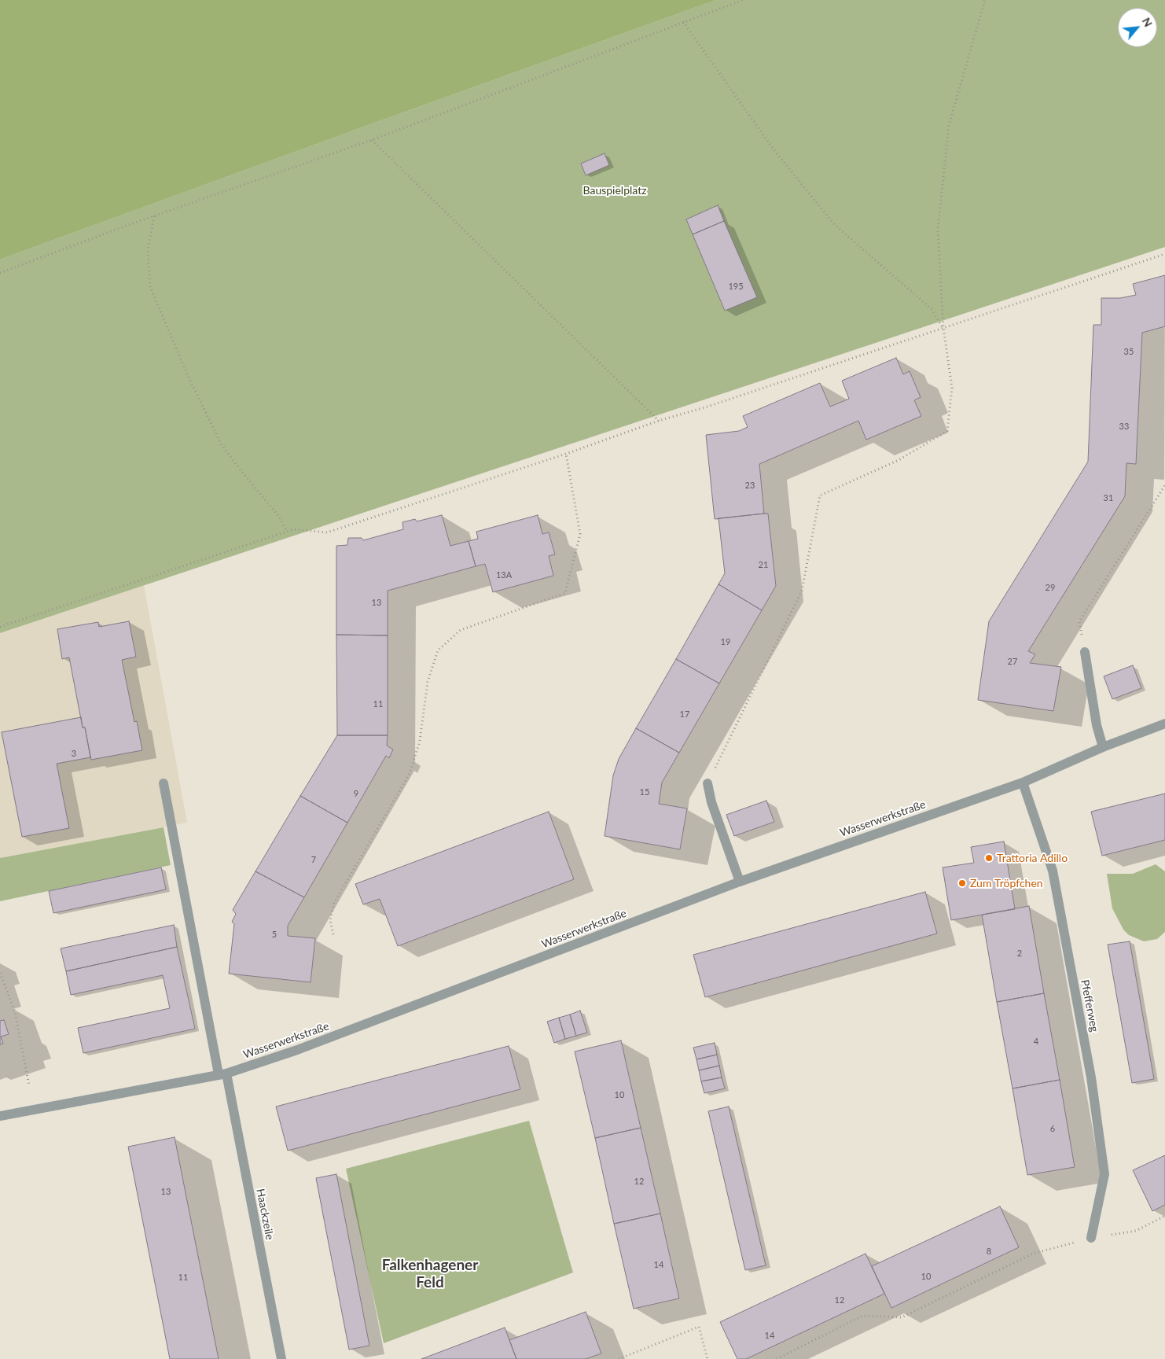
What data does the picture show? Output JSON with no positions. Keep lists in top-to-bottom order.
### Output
{
  "streets": {
    "street": ["Wasserwerkstraße", "Pfefferweg", "Haackzeile"]
  },
  "crossings": [
    ["Wasserwerkstraße", "Pfefferweg"],
    ["Wasserwerkstraße", "Haackzeile"]
  ],
  "districts": ["Falkenhagener Feld"],
  "parks": ["Bauspielplatz"],
  "places": ["Trattoria Adillo", "Zum Tröpfchen"],
  "house_numbers": [
    "195",
    "35",
    "33",
    "23",
    "31",
    "21",
    "13A",
    "29",
    "13",
    "19",
    "27",
    "11",
    "17",
    "3",
    "15",
    "9",
    "7",
    "5",
    "2",
    "4",
    "10",
    "6",
    "12",
    "13",
    "8",
    "14",
    "10",
    "11",
    "12",
    "14"
  ],
  "north": "top right"
}
